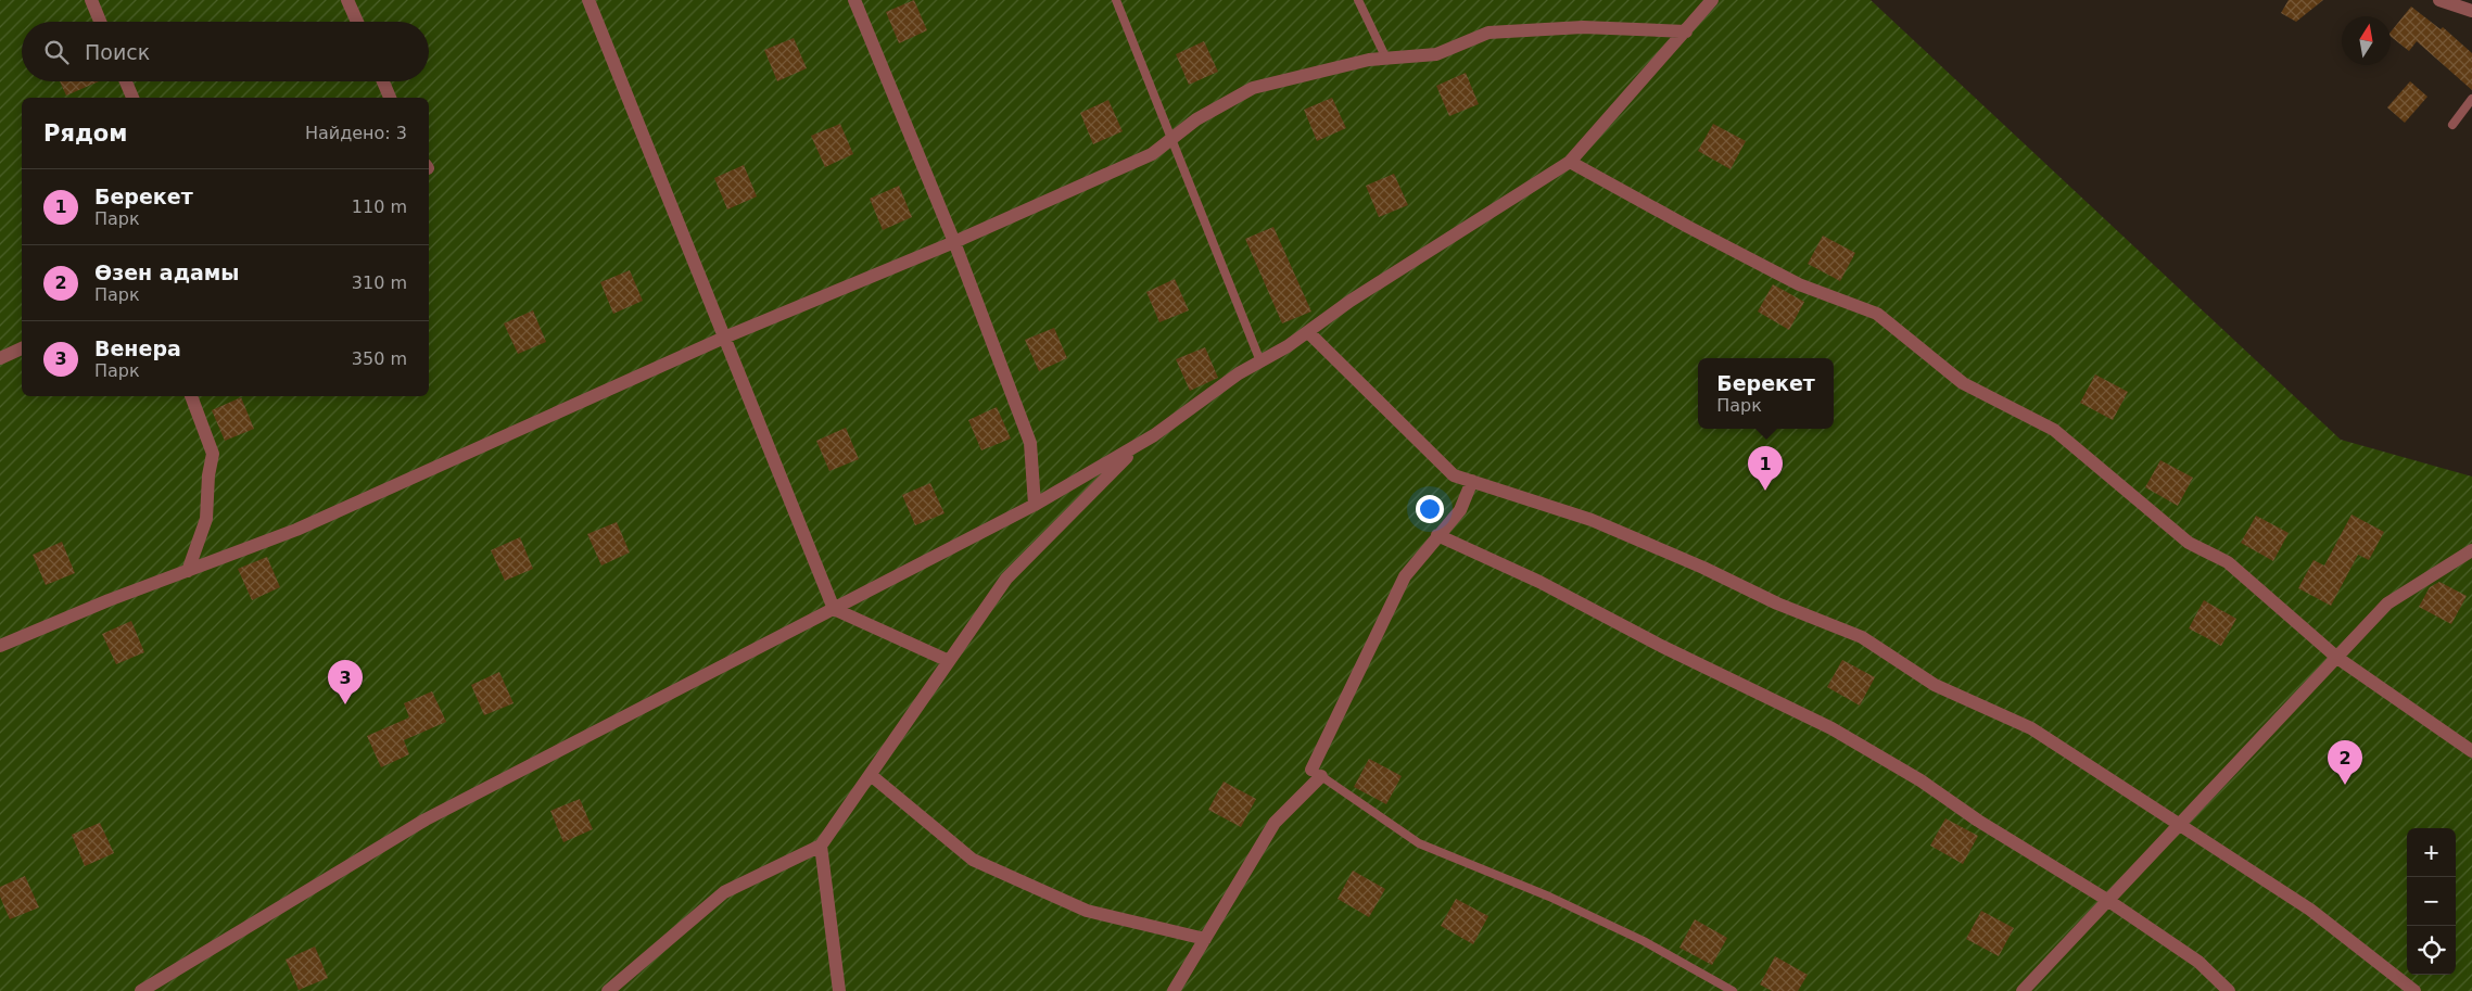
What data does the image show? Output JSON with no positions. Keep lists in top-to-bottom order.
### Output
{
  "north": "top",
  "page": {
    "search": "Поиск",
    "heading": ["Рядом", "Найдено: 3"],
    "list": [
      {
        "mark": "1",
        "name": "Берекет",
        "note": "Парк",
        "value": "110 m"
      },
      {
        "mark": "2",
        "name": "Өзен адамы",
        "note": "Парк",
        "value": "310 m"
      },
      {
        "mark": "3",
        "name": "Венера",
        "note": "Парк",
        "value": "350 m"
      }
    ],
    "popup": ["Берекет", "Парк"],
    "pins": ["1", "3", "2"],
    "map_buttons": ["+", "−"]
  }
}
